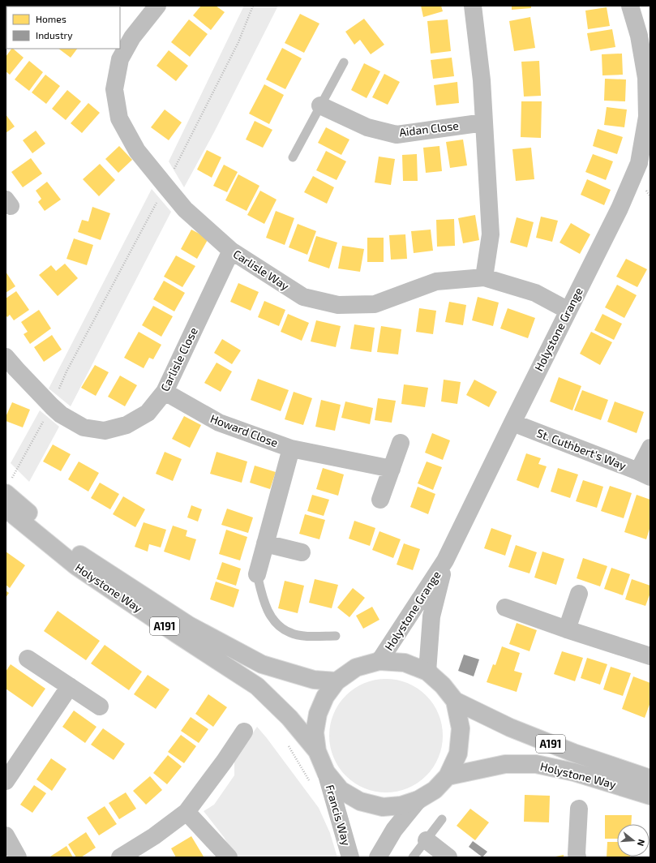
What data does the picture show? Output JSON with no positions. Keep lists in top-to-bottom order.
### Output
{
  "streets": {
    "street": [
      "Aidan Close",
      "Carlisle Way",
      "Holystone Grange",
      "Carlisle Close",
      "Howard Close",
      "St. Cuthbert's Way",
      "Holystone Way",
      "A191",
      "Francis Way"
    ]
  },
  "crossings": [
    ["Carlisle Way", "Holystone Grange"],
    ["Carlisle Way", "Carlisle Close"],
    ["Holystone Grange", "St. Cuthbert's Way"],
    ["Holystone Grange", "Holystone Way"],
    ["Carlisle Close", "Howard Close"],
    ["Holystone Way", "Francis Way"]
  ],
  "legend": ["Homes", "Industry"],
  "north": "right"
}
